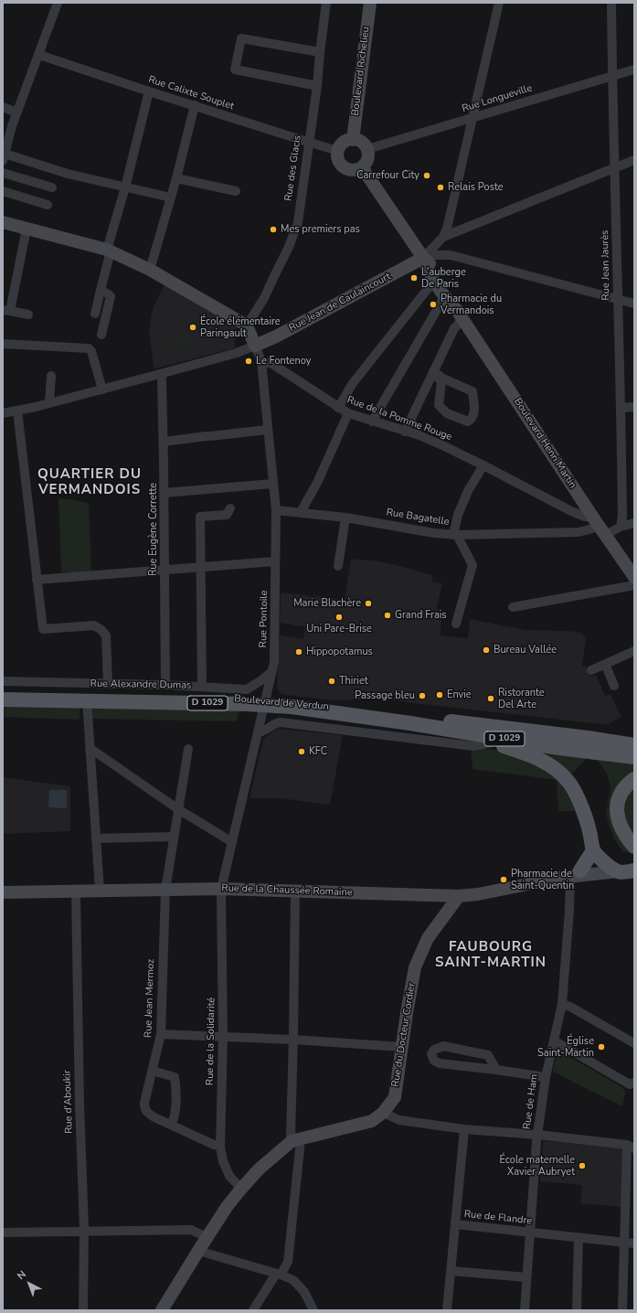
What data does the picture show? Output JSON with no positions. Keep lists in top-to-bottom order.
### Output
{
  "streets": {
    "main road": [
      "Boulevard Richelieu",
      "Rue Jean de Caulaincourt",
      "Boulevard Henri Martin",
      "Rue Alexandre Dumas",
      "D 1029",
      "Boulevard de Verdun",
      "Rue de la Chaussée Romaine",
      "Rue du Docteur Cordier"
    ],
    "street": [
      "Rue Calixte Souplet",
      "Rue Longueville",
      "Rue des Glacis",
      "Rue Jean Jaurès",
      "Rue de la Pomme Rouge",
      "Rue Bagatelle",
      "Rue Eugène Corrette",
      "Rue Pontoile",
      "Rue Jean Mermoz",
      "Rue de la Solidarité",
      "Rue d'Aboukir",
      "Rue de Ham",
      "Rue de Flandre"
    ]
  },
  "crossings": [
    ["Boulevard Richelieu", "Rue Calixte Souplet"],
    ["Boulevard Richelieu", "Rue Longueville"],
    ["Boulevard Richelieu", "Boulevard Henri Martin"],
    ["Rue Calixte Souplet", "Rue Longueville"],
    ["Rue Calixte Souplet", "Boulevard Henri Martin"],
    ["Rue Longueville", "Rue Jean Jaurès"],
    ["Rue Longueville", "Boulevard Henri Martin"],
    ["Rue Jean Jaurès", "Rue Bagatelle"],
    ["Rue Jean de Caulaincourt", "Boulevard Henri Martin"],
    ["Rue Jean de Caulaincourt", "Rue Pontoile"],
    ["Rue de la Pomme Rouge", "Boulevard Henri Martin"],
    ["Rue de la Pomme Rouge", "Rue Bagatelle"],
    ["Rue de la Pomme Rouge", "Rue Pontoile"],
    ["Boulevard Henri Martin", "Rue Bagatelle"],
    ["Rue Bagatelle", "Rue Pontoile"],
    ["Rue Eugène Corrette", "Rue Alexandre Dumas"],
    ["Rue Pontoile", "Rue Alexandre Dumas"],
    ["Rue Pontoile", "D 1029"],
    ["Rue Pontoile", "Boulevard de Verdun"],
    ["Rue Pontoile", "Rue de la Chaussée Romaine"],
    ["Rue Pontoile", "Rue de la Solidarité"],
    ["Rue Alexandre Dumas", "Boulevard de Verdun"],
    ["D 1029", "Boulevard de Verdun"],
    ["Rue de la Chaussée Romaine", "Rue Jean Mermoz"],
    ["Rue de la Chaussée Romaine", "Rue du Docteur Cordier"],
    ["Rue de la Chaussée Romaine", "Rue de la Solidarité"],
    ["Rue de la Chaussée Romaine", "Rue d'Aboukir"],
    ["Rue de la Chaussée Romaine", "Rue de Ham"],
    ["Rue Jean Mermoz", "Rue de la Solidarité"],
    ["Rue du Docteur Cordier", "Rue de la Solidarité"],
    ["Rue de Ham", "Rue de Flandre"]
  ],
  "districts": ["QUARTIER DU VERMANDOIS", "FAUBOURG SAINT-MARTIN"],
  "places": [
    "Carrefour City",
    "Relais Poste",
    "Mes premiers pas",
    "L'auberge De Paris",
    "Pharmacie du Vermandois",
    "École élémentaire Paringault",
    "Le Fontenoy",
    "Marie Blachère",
    "Grand Frais",
    "Uni Pare-Brise",
    "Bureau Vallée",
    "Hippopotamus",
    "Thiriet",
    "Envie",
    "Passage bleu",
    "Ristorante Del Arte",
    "KFC",
    "Pharmacie de Saint-Quentin",
    "Église Saint-Martin",
    "École maternelle Xavier Aubryet"
  ],
  "north": "top left"
}
